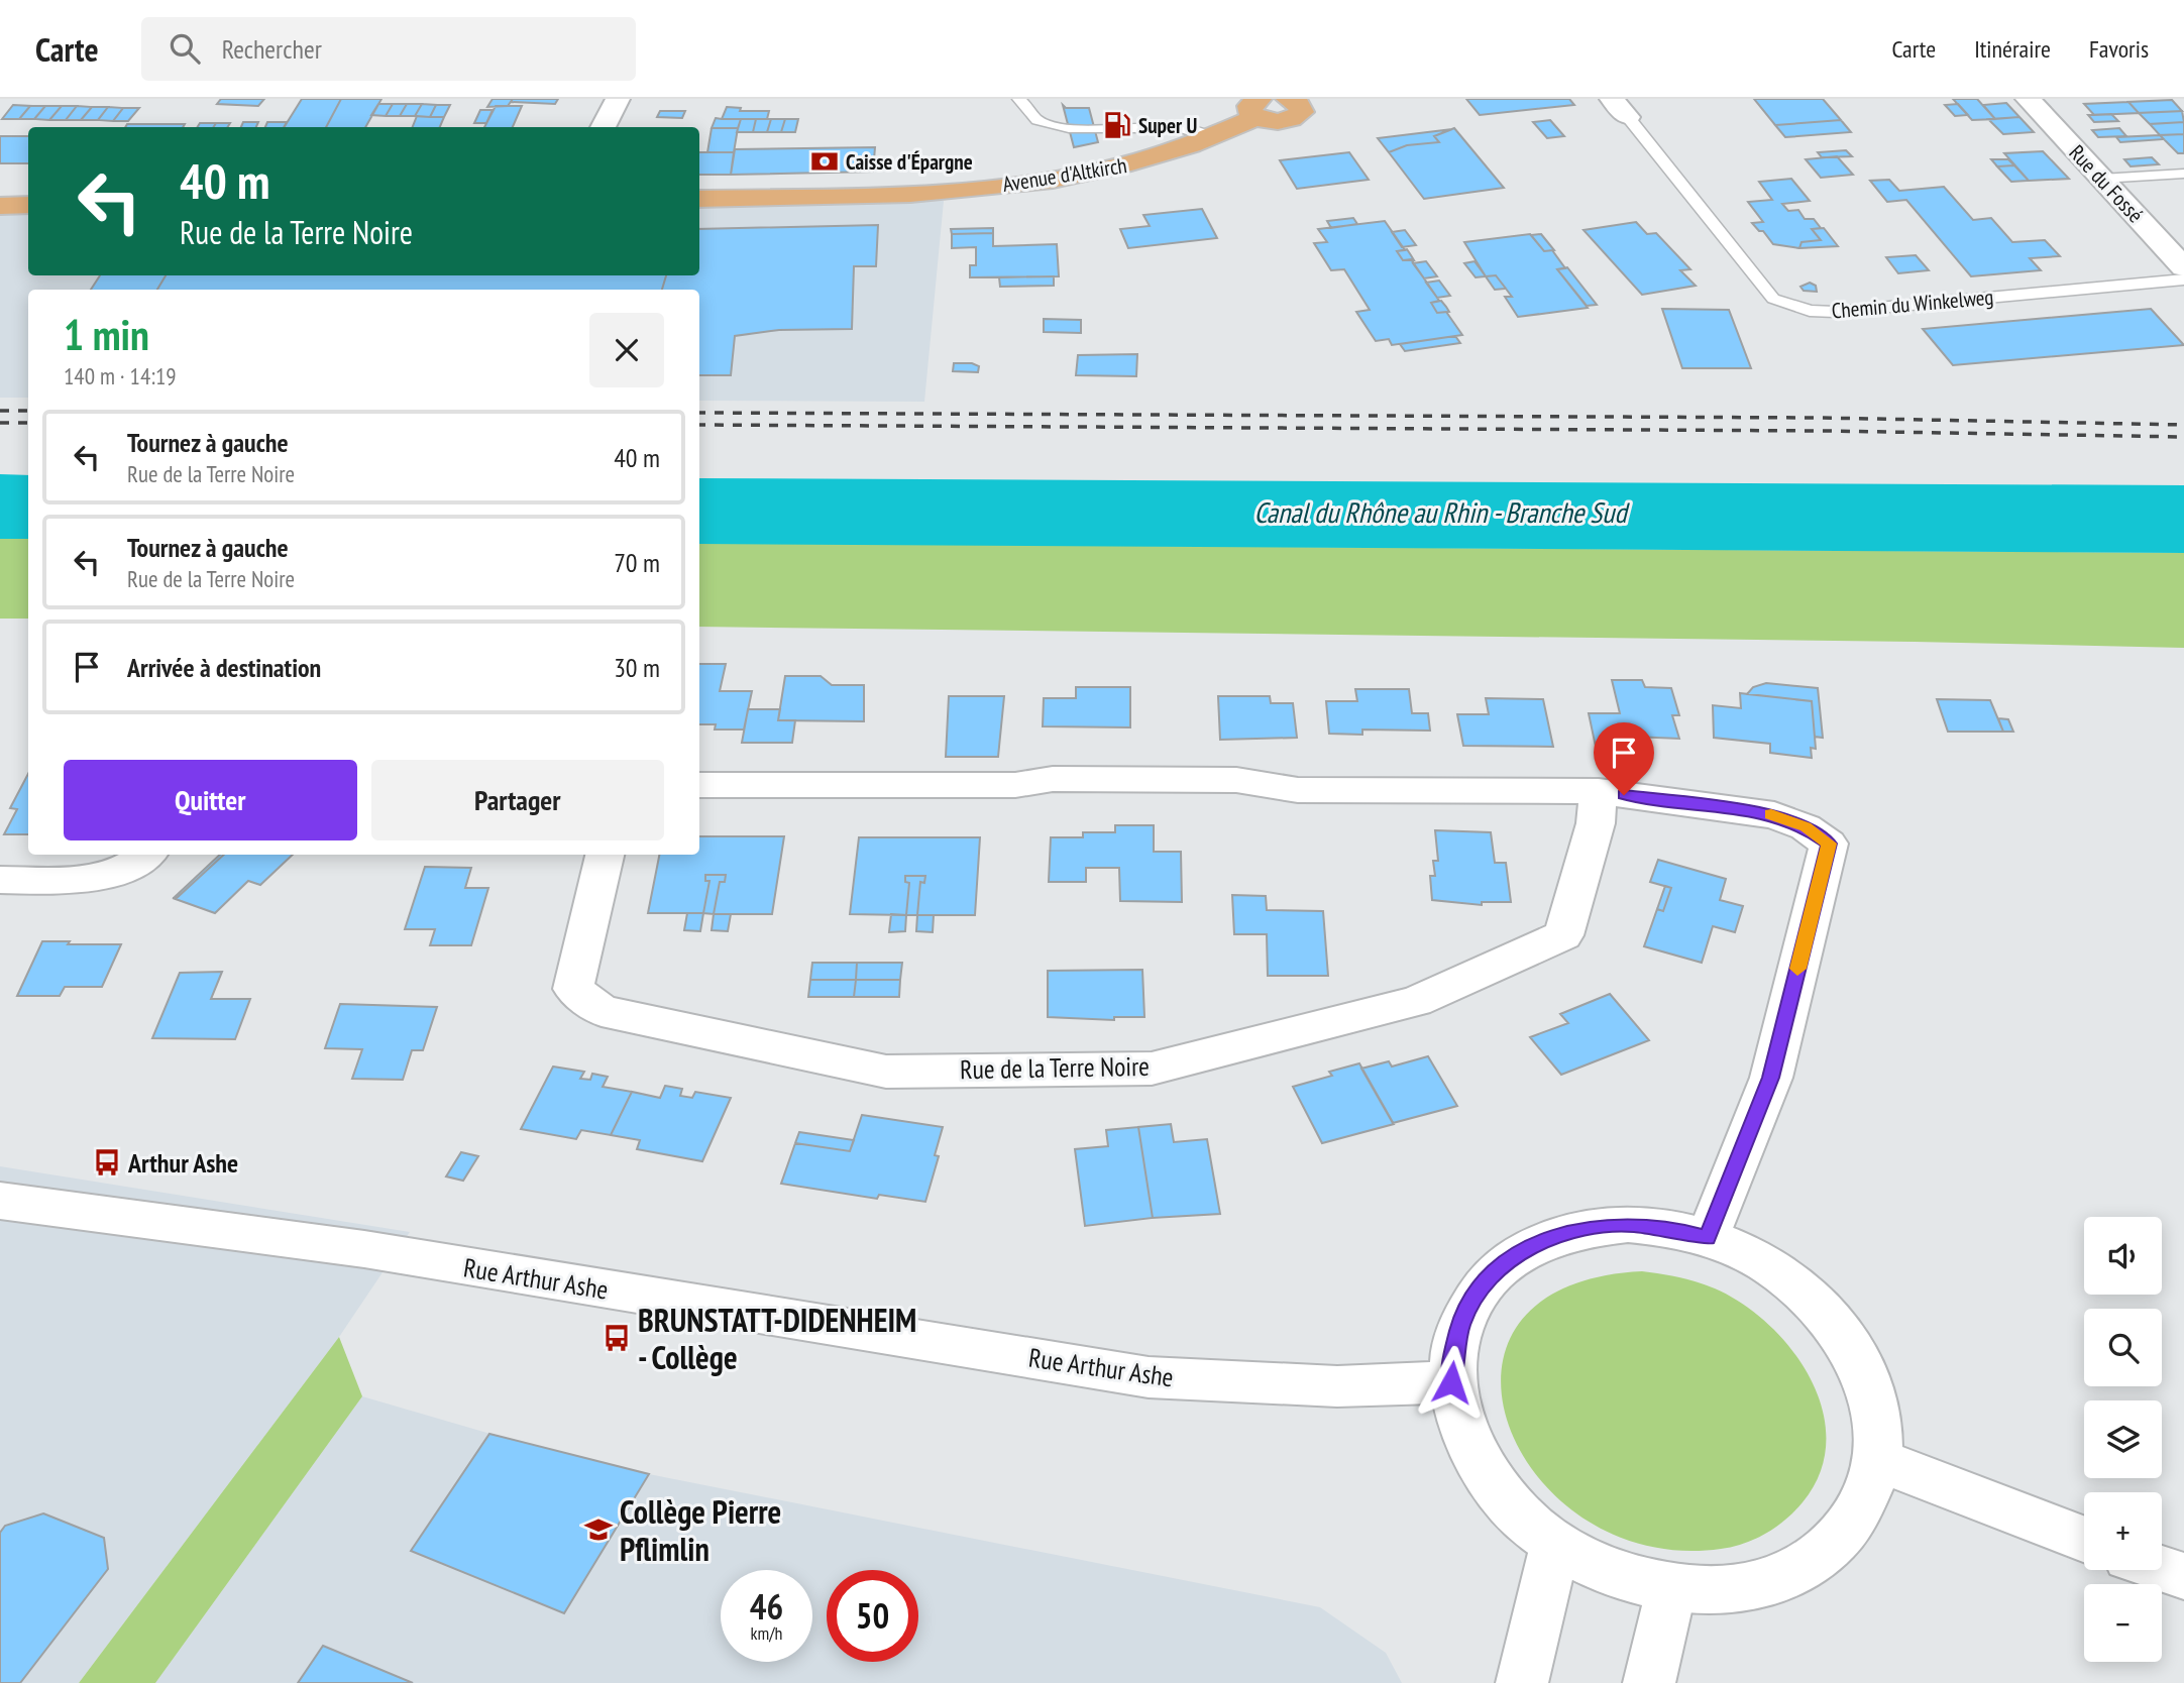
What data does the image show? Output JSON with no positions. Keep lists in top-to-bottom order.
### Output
{
  "streets": {
    "main road": ["Avenue d'Altkirch"],
    "street": ["Rue du Fossé", "Rue de la Terre Noire", "Rue Arthur Ashe"],
    "lane": ["Chemin du Winkelweg"]
  },
  "water": ["Canal du Rhône au Rhin - Branche Sud"],
  "places": {
    "fuel station": ["Super U"],
    "bank": ["Caisse d'Épargne"],
    "bus stop": ["Arthur Ashe", "BRUNSTATT-DIDENHEIM - Collège"],
    "school or university": ["Collège Pierre Pflimlin"]
  },
  "page": {
    "header": "Carte",
    "search": "Rechercher",
    "nav": ["Carte", "Itinéraire", "Favoris"],
    "turn": ["40 m", "Rue de la Terre Noire"],
    "heading": ["1 min", "140 m · 14:19"],
    "list": [
      {
        "name": "Tournez à gauche",
        "note": "Rue de la Terre Noire",
        "value": "40 m"
      },
      {
        "name": "Tournez à gauche",
        "note": "Rue de la Terre Noire",
        "value": "70 m"
      },
      {
        "name": "Arrivée à destination",
        "value": "30 m"
      }
    ],
    "buttons": ["Quitter", "Partager"],
    "map_buttons": ["+", "−"],
    "speed": "46 km/h",
    "limit": "50"
  }
}
